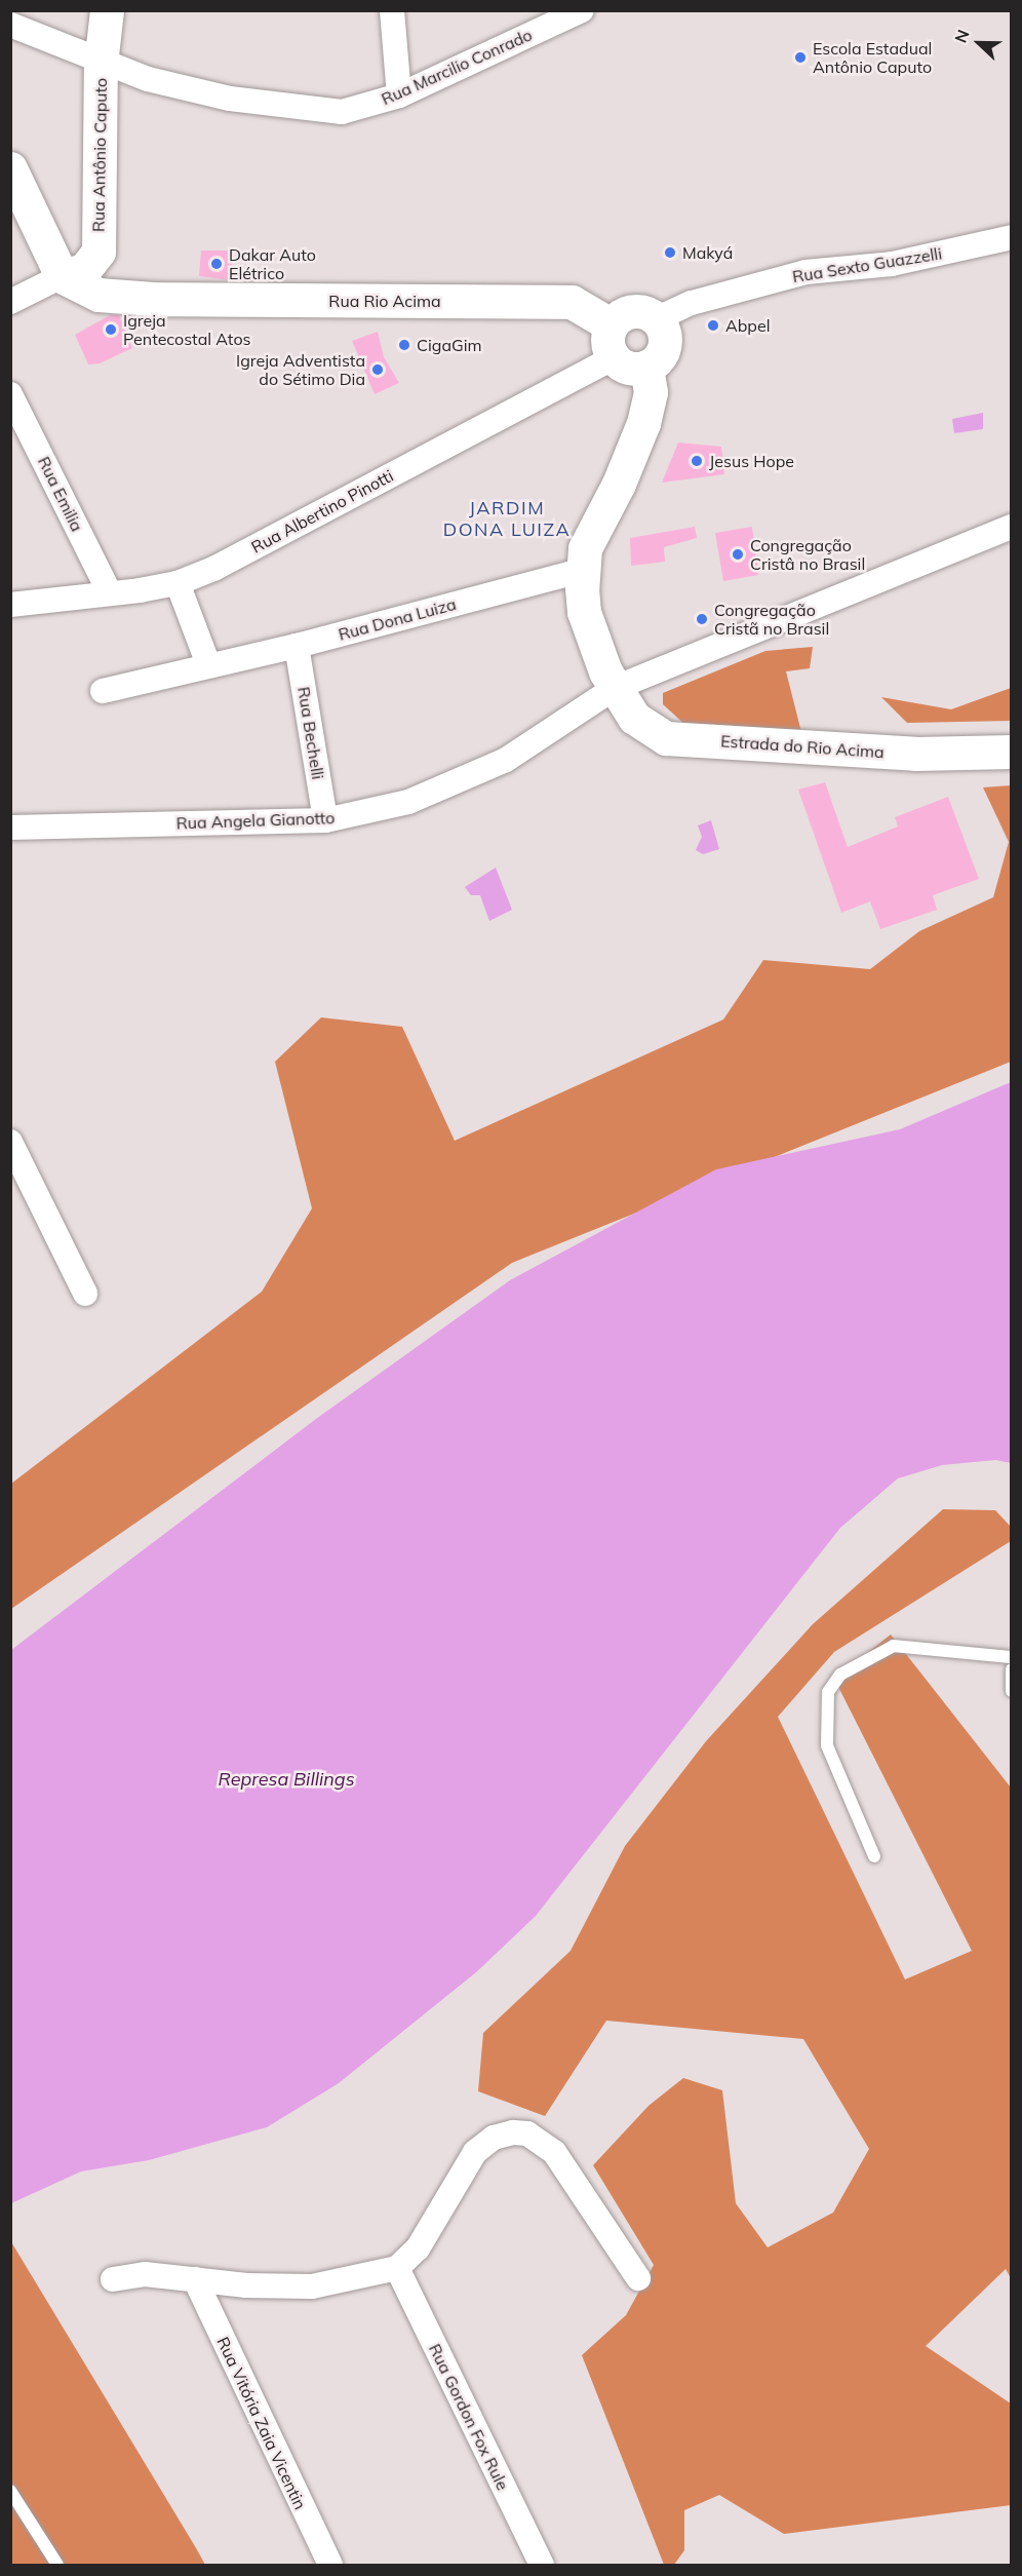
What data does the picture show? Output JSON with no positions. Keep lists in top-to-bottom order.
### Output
{
  "streets": {
    "main road": ["Rua Antônio Caputo", "Rua Rio Acima", "Estrada do Rio Acima"],
    "street": [
      "Rua Marcilio Conrado",
      "Rua Sexto Guazzelli",
      "Rua Emilia",
      "Rua Albertino Pinotti",
      "Rua Dona Luiza",
      "Rua Bechelli",
      "Rua Angela Gianotto",
      "Rua Gordon Fox Rule",
      "Rua Vitória Zaia Vicentin"
    ]
  },
  "crossings": [
    ["Rua Marcilio Conrado", "Rua Antônio Caputo"],
    ["Rua Antônio Caputo", "Rua Rio Acima"],
    ["Rua Sexto Guazzelli", "Rua Rio Acima"],
    ["Rua Sexto Guazzelli", "Rua Albertino Pinotti"],
    ["Rua Rio Acima", "Rua Albertino Pinotti"],
    ["Rua Emilia", "Rua Albertino Pinotti"],
    ["Rua Dona Luiza", "Rua Bechelli"],
    ["Rua Bechelli", "Rua Angela Gianotto"],
    ["Estrada do Rio Acima", "Rua Angela Gianotto"]
  ],
  "districts": ["JARDIM DONA LUIZA"],
  "water": ["Represa Billings"],
  "places": [
    "Escola Estadual Antônio Caputo",
    "Makyá",
    "Dakar Auto Elétrico",
    "Abpel",
    "Igreja Pentecostal Atos",
    "CigaGim",
    "Igreja Adventista do Sétimo Dia",
    "Jesus Hope",
    "Congregação Cristâ no Brasil",
    "Congregação Cristã no Brasil"
  ],
  "north": "left"
}
